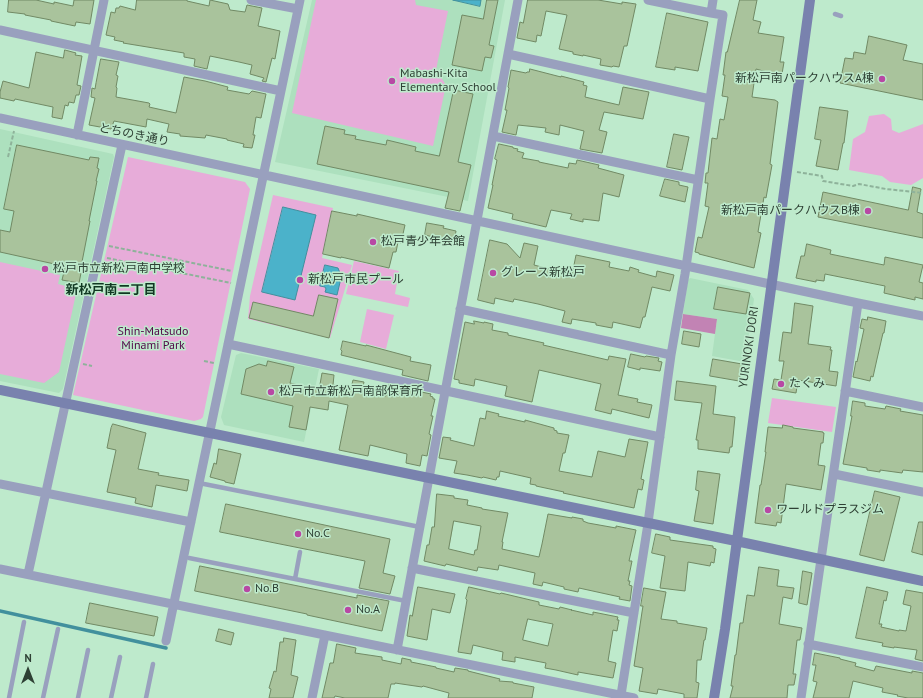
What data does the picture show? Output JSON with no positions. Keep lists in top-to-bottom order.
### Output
{
  "streets": {
    "street": ["とちのき通り", "YURINOKI DORI"]
  },
  "crossings": [
    ["とちのき通り", "YURINOKI DORI"]
  ],
  "districts": ["新松戸南二丁目"],
  "parks": ["Shin-Matsudo Minami Park"],
  "places": [
    "新松戸南パークハウスA棟",
    "Mabashi-Kita Elementary School",
    "新松戸南パークハウスB棟",
    "松戸青少年会館",
    "松戸市立新松戸南中学校",
    "グレース新松戸",
    "新松戸市民プール",
    "たくみ",
    "松戸市立新松戸南部保育所",
    "ワールドプラスジム",
    "No.C",
    "No.B",
    "No.A"
  ],
  "north": "top"
}
